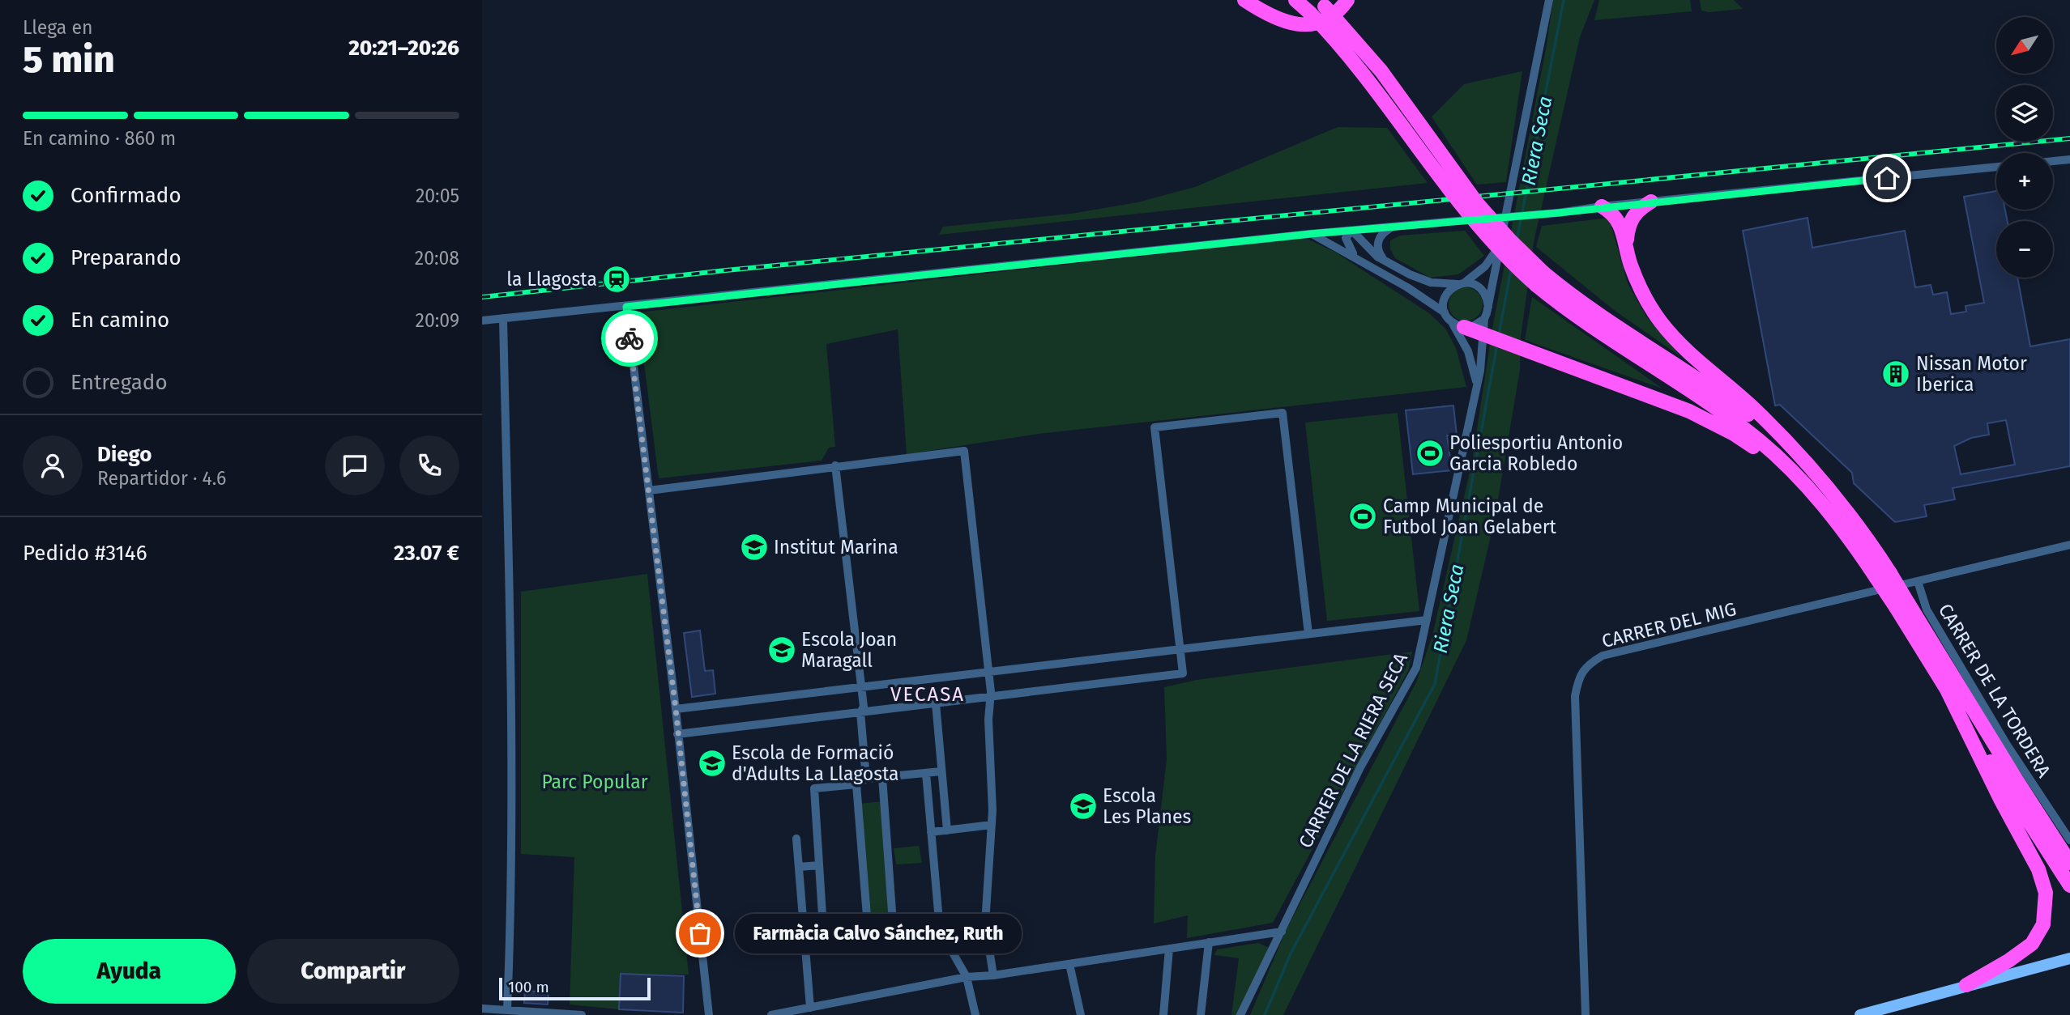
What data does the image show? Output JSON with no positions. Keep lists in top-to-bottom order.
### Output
{
  "streets": {
    "street": ["CARRER DEL MIG", "CARRER DE LA TORDERA", "CARRER DE LA RIERA SECA"]
  },
  "crossings": [
    ["CARRER DEL MIG", "CARRER DE LA TORDERA"]
  ],
  "districts": ["VECASA"],
  "water": ["Riera Seca"],
  "parks": ["Parc Popular"],
  "places": {
    "station": ["la Llagosta"],
    "building": ["Nissan Motor Iberica"],
    "sports": ["Poliesportiu Antonio Garcia Robledo", "Camp Municipal de Futbol Joan Gelabert"],
    "school or university": [
      "Institut Marina",
      "Escola Joan Maragall",
      "Escola de Formació d'Adults La Llagosta",
      "Escola Les Planes"
    ],
    "other": ["Farmàcia Calvo Sánchez, Ruth"]
  },
  "scale_bar": "100 m",
  "north": "bottom left",
  "page": {
    "heading": ["5 min", "Llega en", "20:21–20:26"],
    "panel": [
      "Diego",
      "Repartidor · 4.6",
      "Pedido #3146",
      "23.07 €"
    ],
    "map_buttons": ["+", "−"],
    "bar": "En camino · 860 m",
    "list": [
      ["Confirmado", "20:05"],
      ["Preparando", "20:08"],
      ["En camino", "20:09"],
      "Entregado"
    ],
    "bubble": "Farmàcia Calvo Sánchez, Ruth",
    "buttons": ["Ayuda", "Compartir"],
    "scale": "100 m"
  }
}
